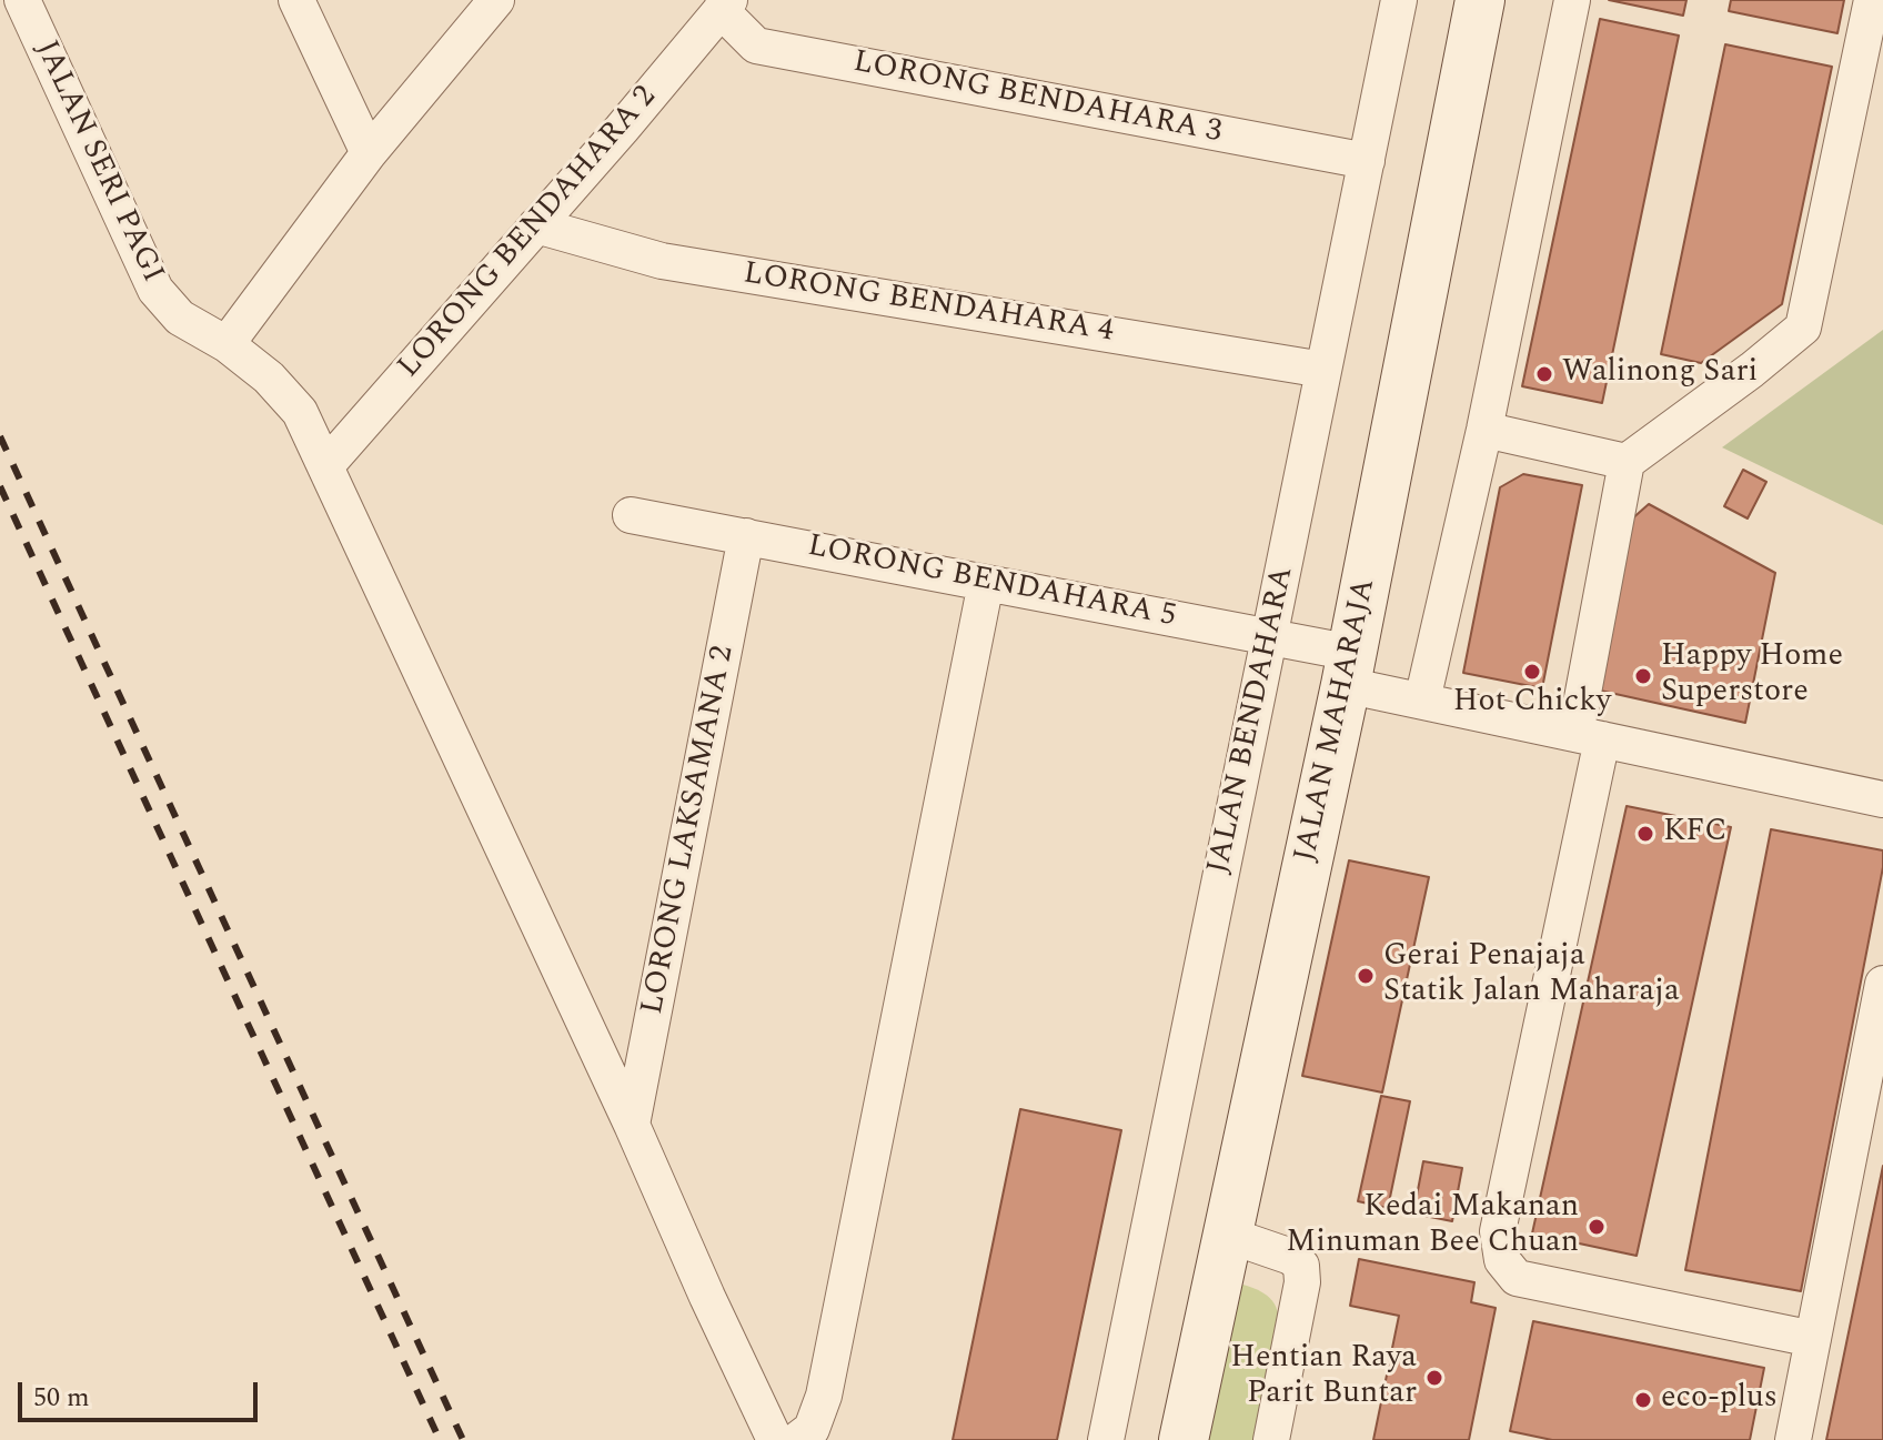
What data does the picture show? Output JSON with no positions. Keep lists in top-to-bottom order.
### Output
{
  "streets": {
    "street": [
      "LORONG BENDAHARA 3",
      "JALAN SERI PAGI",
      "LORONG BENDAHARA 2",
      "LORONG BENDAHARA 4",
      "LORONG BENDAHARA 5",
      "JALAN BENDAHARA",
      "JALAN MAHARAJA",
      "LORONG LAKSAMANA 2"
    ]
  },
  "crossings": [
    ["LORONG BENDAHARA 3", "LORONG BENDAHARA 2"],
    ["LORONG BENDAHARA 3", "JALAN BENDAHARA"],
    ["JALAN SERI PAGI", "LORONG BENDAHARA 2"],
    ["JALAN SERI PAGI", "LORONG LAKSAMANA 2"],
    ["LORONG BENDAHARA 2", "LORONG BENDAHARA 4"],
    ["LORONG BENDAHARA 4", "JALAN BENDAHARA"],
    ["LORONG BENDAHARA 5", "JALAN BENDAHARA"],
    ["LORONG BENDAHARA 5", "JALAN MAHARAJA"],
    ["LORONG BENDAHARA 5", "LORONG LAKSAMANA 2"]
  ],
  "places": [
    "Walinong Sari",
    "Hot Chicky",
    "Happy Home Superstore",
    "KFC",
    "Gerai Penajaja Statik Jalan Maharaja",
    "Kedai Makanan Minuman Bee Chuan",
    "Hentian Raya Parit Buntar",
    "eco-plus"
  ],
  "scale_bar": "50 m"
}
